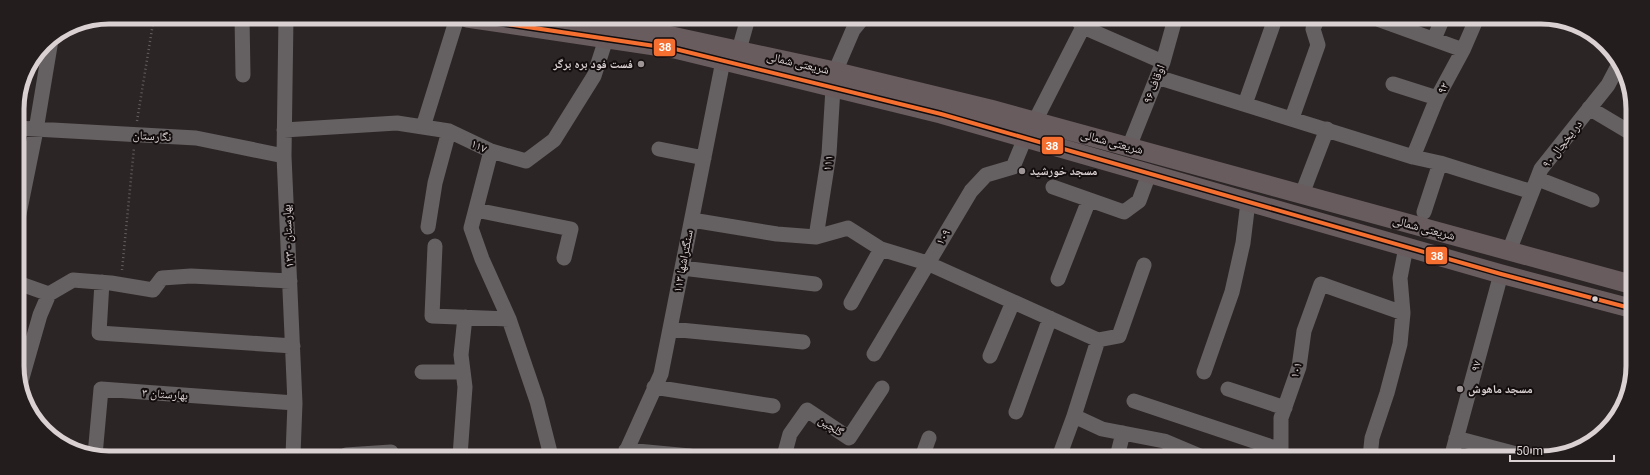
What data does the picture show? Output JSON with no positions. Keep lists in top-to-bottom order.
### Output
{
  "streets": {
    "main road": ["شریعتی شمالی"],
    "street": [
      "اوقاف ۹۶",
      "۹۲",
      "نگارستان",
      "در یخچال ۹۰",
      "۱۱۷",
      "۱۱۱",
      "بهارستان - ۱۲۳",
      "۱۰۹",
      "سنگتراشها ۱۱۳",
      "۹۷",
      "۱۰۱",
      "بهارستان ۳",
      "گلچین"
    ]
  },
  "crossings": [
    ["شریعتی شمالی", "اوقاف ۹۶"],
    ["شریعتی شمالی", "در یخچال ۹۰"],
    ["شریعتی شمالی", "۱۱۷"],
    ["شریعتی شمالی", "۱۱۱"],
    ["شریعتی شمالی", "۱۰۹"],
    ["شریعتی شمالی", "سنگتراشها ۱۱۳"],
    ["شریعتی شمالی", "۹۷"],
    ["نگارستان", "بهارستان - ۱۲۳"],
    ["۱۱۷", "بهارستان - ۱۲۳"],
    ["بهارستان - ۱۲۳", "بهارستان ۳"]
  ],
  "places": ["فست فود بره برگر", "مسجد خورشید", "مسجد ماهوش"],
  "lines": ["transit line 38"],
  "scale_bar": "50 m"
}
